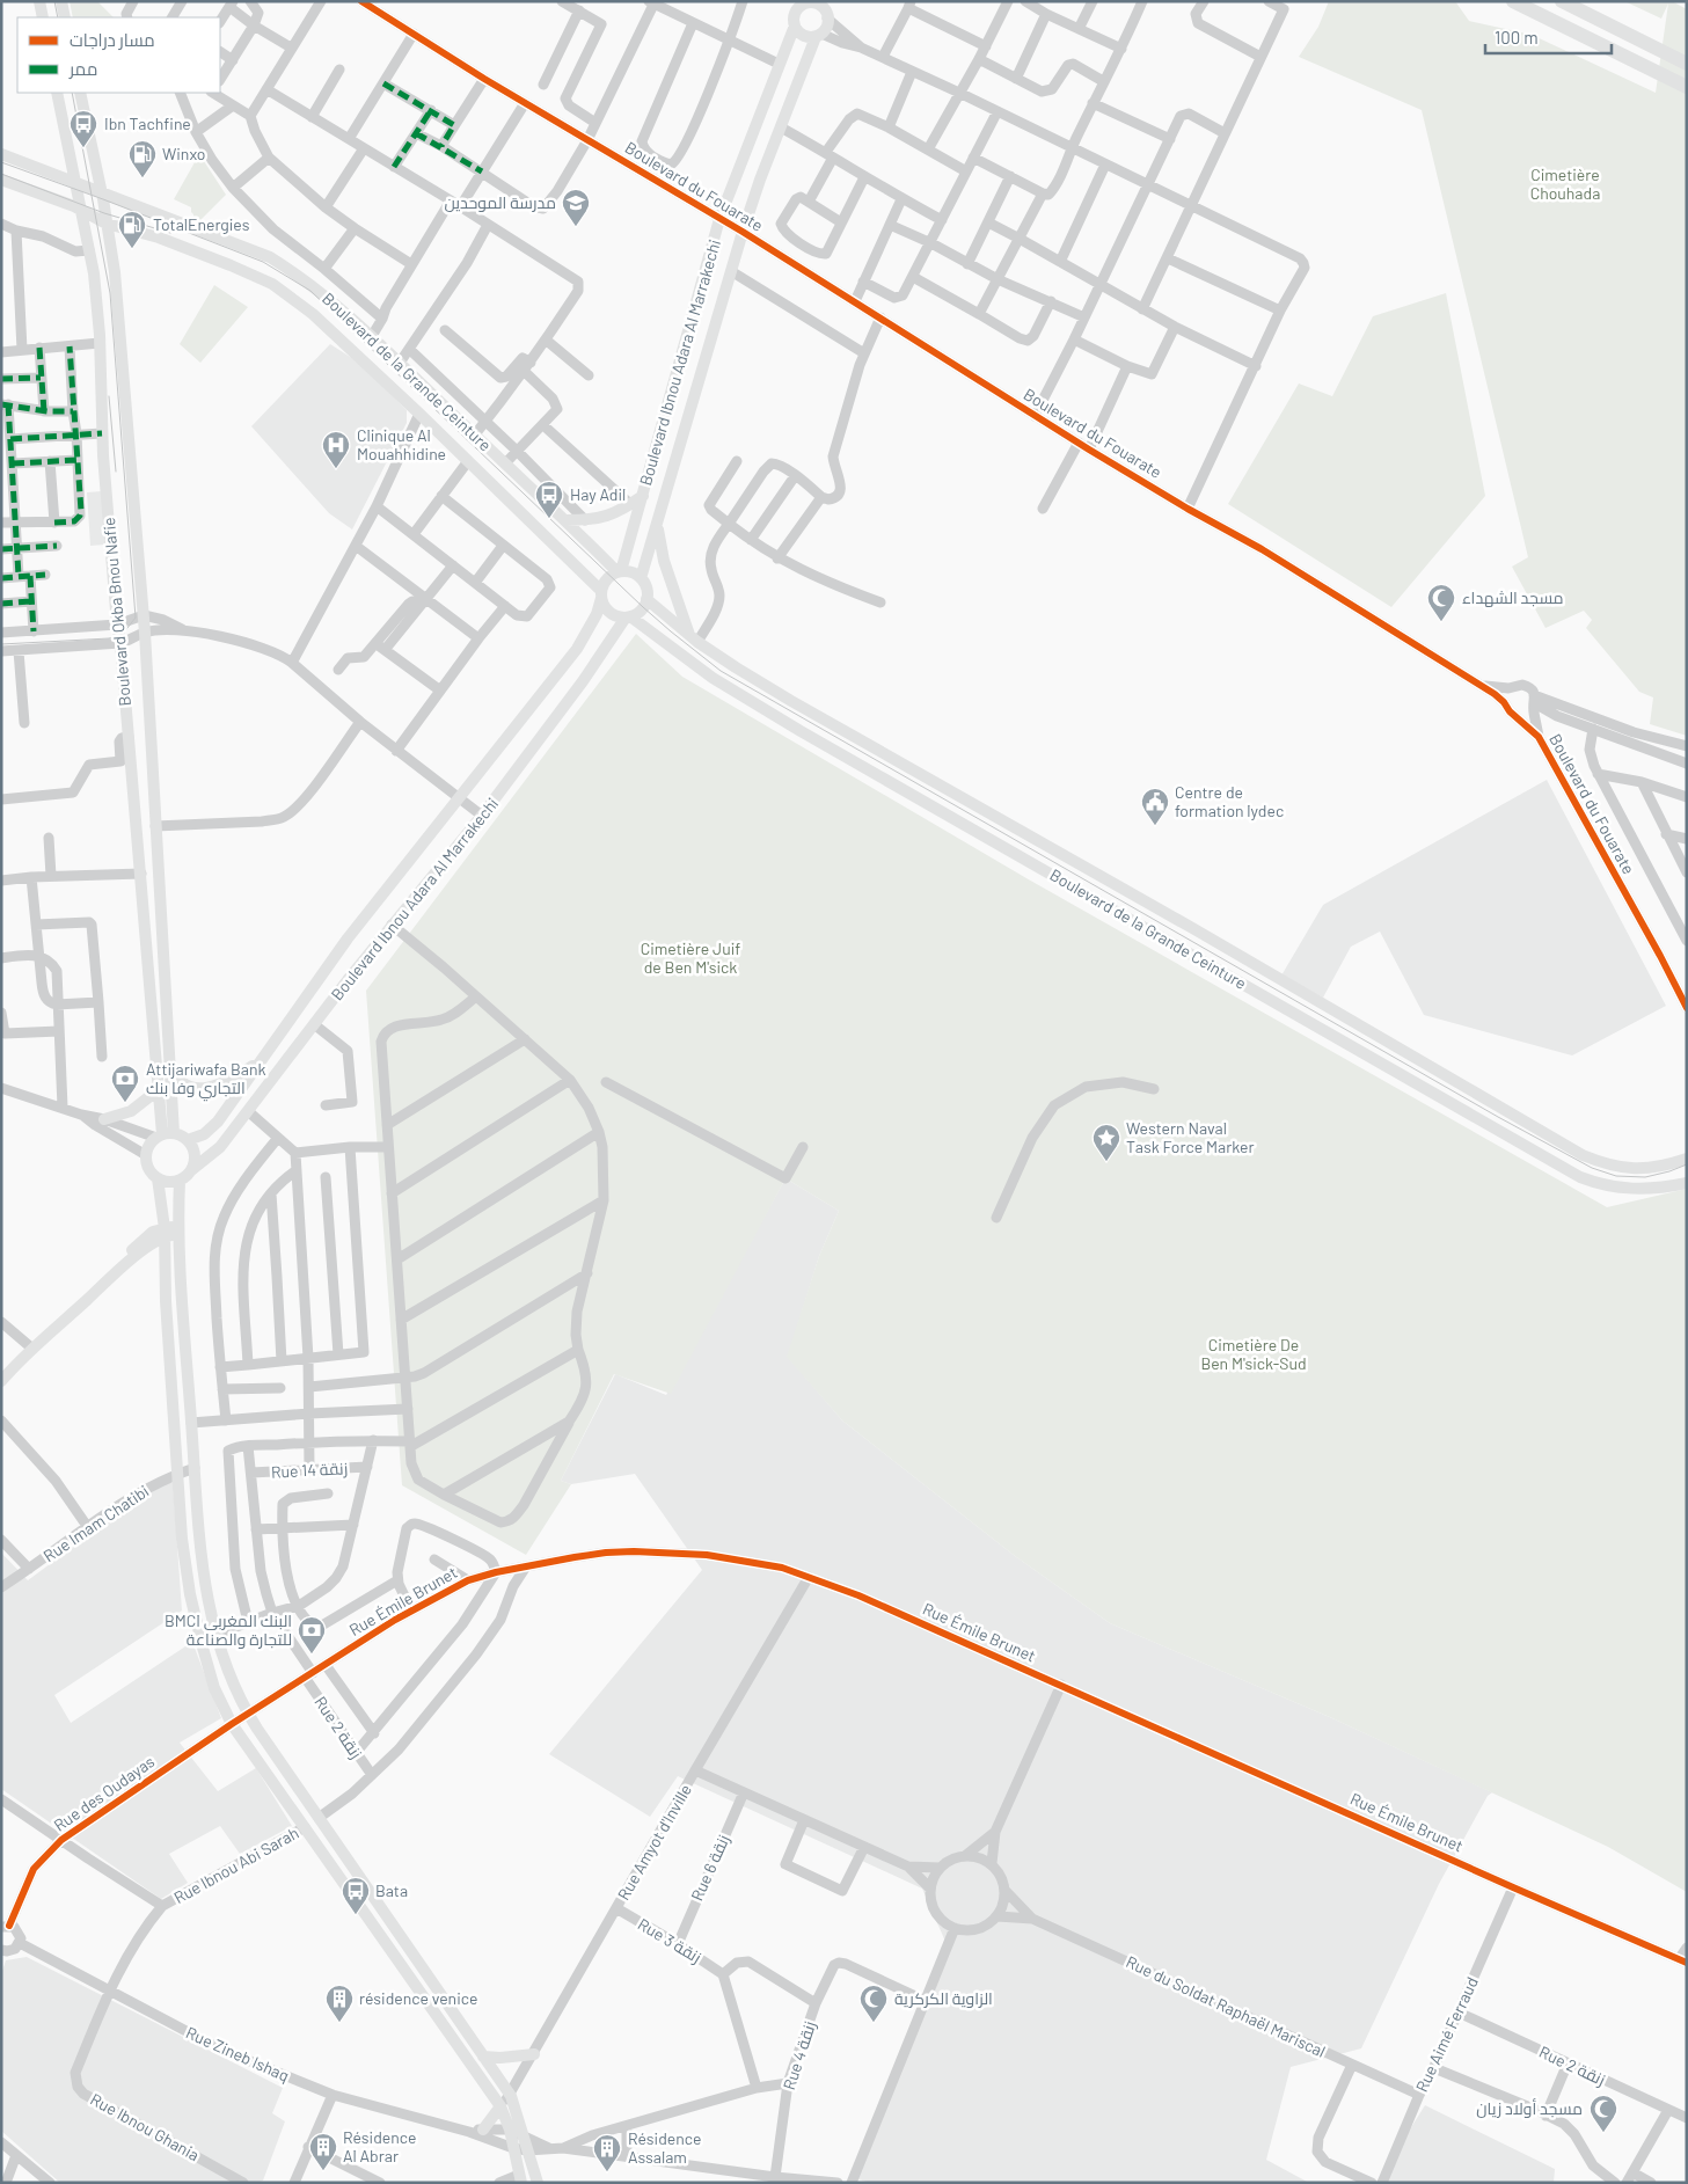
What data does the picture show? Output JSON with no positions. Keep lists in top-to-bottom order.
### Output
{
  "streets": {
    "main road": ["Boulevard Ibnou Adara Al Marrakechi", "Boulevard de la Grande Ceinture", "Boulevard Okba Bnou Nafie"],
    "street": [
      "Boulevard du Fouarate",
      "Rue 14 زنقة",
      "Rue Imam Chatibi",
      "Rue Émile Brunet",
      "Rue 2 زنقة",
      "Rue des Oudayas",
      "Rue Amyot d'Inville",
      "Rue Ibnou Abi Sarah",
      "Rue 6 زنقة",
      "Rue 3 زنقة",
      "Rue du Soldat Raphaël Mariscal",
      "Rue Aimé Ferraud",
      "Rue Zineb Ishaq",
      "Rue 4 زنقة",
      "Rue Ibnou Ghania"
    ]
  },
  "crossings": [
    ["Boulevard du Fouarate", "Boulevard Ibnou Adara Al Marrakechi"],
    ["Boulevard Ibnou Adara Al Marrakechi", "Boulevard de la Grande Ceinture"],
    ["Boulevard Ibnou Adara Al Marrakechi", "Boulevard Okba Bnou Nafie"],
    ["Boulevard de la Grande Ceinture", "Boulevard Okba Bnou Nafie"],
    ["Rue 14 زنقة", "Rue 2 زنقة"],
    ["Rue Émile Brunet", "Rue 2 زنقة"],
    ["Rue Émile Brunet", "Rue des Oudayas"],
    ["Rue Émile Brunet", "Rue Amyot d'Inville"],
    ["Rue Émile Brunet", "Rue Aimé Ferraud"],
    ["Rue 2 زنقة", "Rue Aimé Ferraud"],
    ["Rue Amyot d'Inville", "Rue 3 زنقة"],
    ["Rue Ibnou Abi Sarah", "Rue Zineb Ishaq"],
    ["Rue Ibnou Abi Sarah", "Rue Ibnou Ghania"],
    ["Rue 6 زنقة", "Rue 3 زنقة"],
    ["Rue du Soldat Raphaël Mariscal", "Rue Aimé Ferraud"],
    ["Rue Zineb Ishaq", "Rue 4 زنقة"],
    ["Rue Zineb Ishaq", "Rue Ibnou Ghania"]
  ],
  "parks": ["Cimetière Chouhada", "Cimetière Juif de Ben M'sick", "Cimetière De Ben M'sick-Sud"],
  "places": {
    "bus stop": ["Ibn Tachfine", "Hay Adil", "Bata"],
    "fuel station": ["Winxo", "TotalEnergies"],
    "school or university": ["مدرسة الموحدين"],
    "hospital": ["Clinique Al Mouahhidine"],
    "mosque": ["مسجد الشهداء", "الزاوية الكركرية", "مسجد أولاد زيان"],
    "public building": ["Centre de formation lydec"],
    "bank": ["Attijariwafa Bank التجاري وفا بنك", "BMCI البنك المغربي للتجارة والصناعة"],
    "place": ["Western Naval Task Force Marker"],
    "building": ["résidence venice", "Résidence Al Abrar", "Résidence Assalam"]
  },
  "legend": ["مسار دراجات", "ممر"],
  "scale_bar": "100 m"
}
